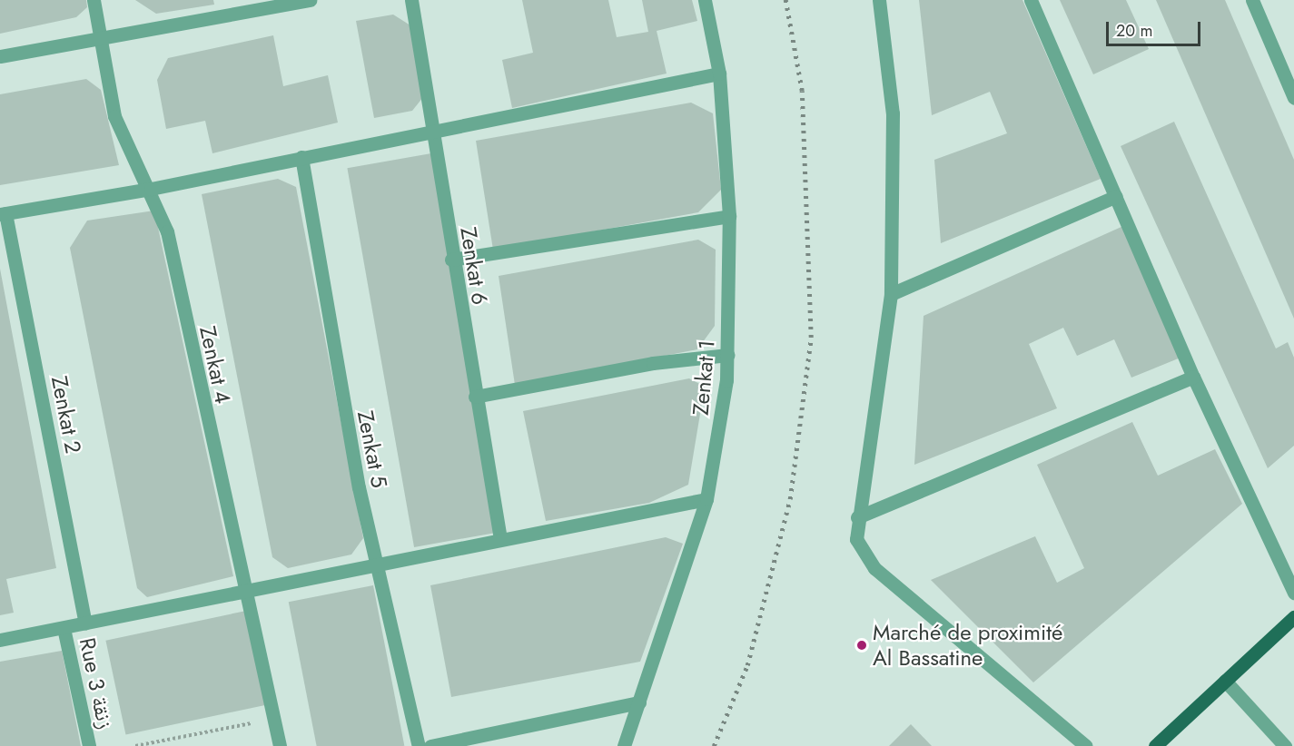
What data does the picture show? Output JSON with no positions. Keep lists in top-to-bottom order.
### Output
{
  "streets": {
    "street": [
      "Zenkat 6",
      "Zenkat 4",
      "Zenkat 1",
      "Zenkat 2",
      "Zenkat 5",
      "Rue 3 زنقة"
    ]
  },
  "places": ["Marché de proximité Al Bassatine"],
  "scale_bar": "20 m"
}
